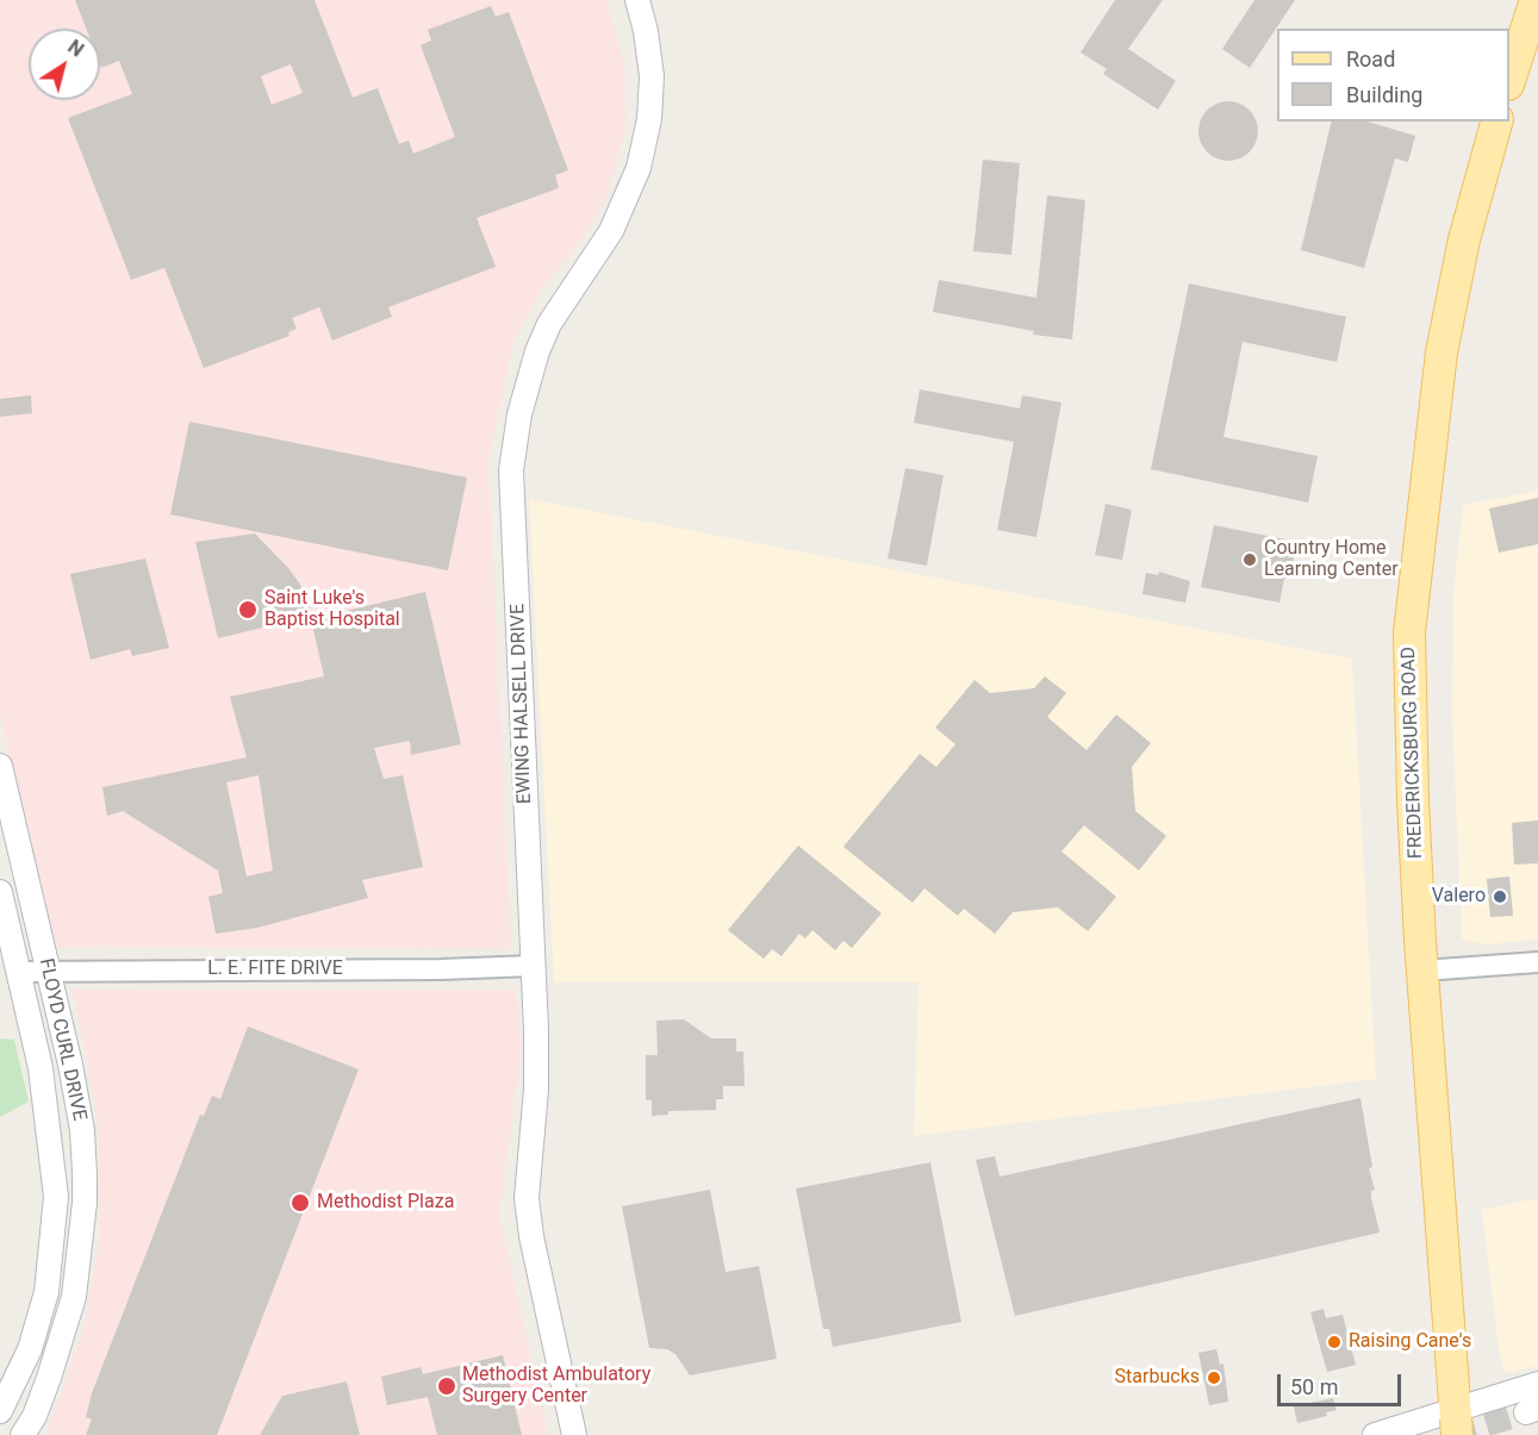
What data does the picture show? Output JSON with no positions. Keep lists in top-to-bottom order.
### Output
{
  "streets": {
    "main road": ["FREDERICKSBURG ROAD"],
    "street": ["EWING HALSELL DRIVE", "L. E. FITE DRIVE", "FLOYD CURL DRIVE"]
  },
  "crossings": [
    ["EWING HALSELL DRIVE", "L. E. FITE DRIVE"],
    ["L. E. FITE DRIVE", "FLOYD CURL DRIVE"]
  ],
  "places": [
    "Country Home Learning Center",
    "Saint Luke's Baptist Hospital",
    "Valero",
    "Methodist Plaza",
    "Raising Cane's",
    "Starbucks",
    "Methodist Ambulatory Surgery Center"
  ],
  "legend": ["Road", "Building"],
  "scale_bar": "50 m",
  "north": "top right"
}
